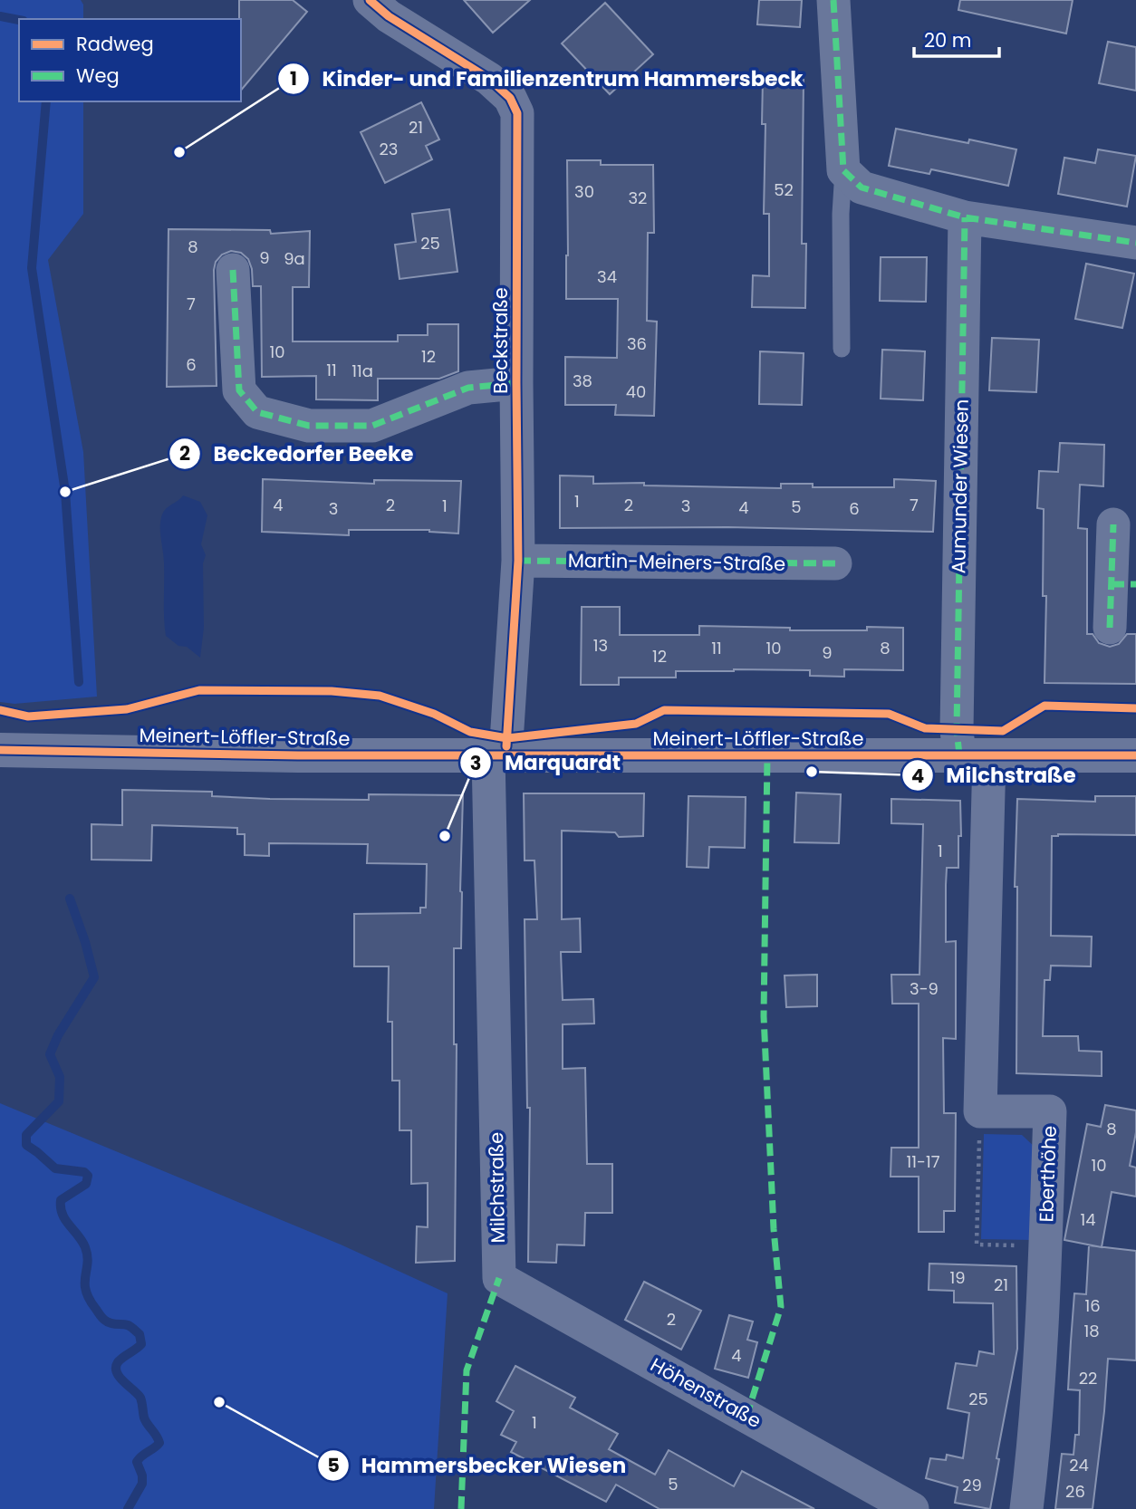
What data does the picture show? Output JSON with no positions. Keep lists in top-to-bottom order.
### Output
{
  "streets": {
    "street": [
      "Beckstraße",
      "Aumunder Wiesen",
      "Martin-Meiners-Straße",
      "Meinert-Löffler-Straße",
      "Eberthöhe",
      "Milchstraße",
      "Höhenstraße"
    ]
  },
  "crossings": [
    ["Beckstraße", "Martin-Meiners-Straße"],
    ["Beckstraße", "Meinert-Löffler-Straße"],
    ["Beckstraße", "Milchstraße"],
    ["Aumunder Wiesen", "Meinert-Löffler-Straße"],
    ["Meinert-Löffler-Straße", "Milchstraße"],
    ["Milchstraße", "Höhenstraße"]
  ],
  "places": [
    "Kinder- und Familienzentrum Hammersbeck",
    "Beckedorfer Beeke",
    "Milchstraße",
    "Marquardt",
    "Hammersbecker Wiesen"
  ],
  "house_numbers": [
    "21",
    "23",
    "52",
    "30",
    "32",
    "25",
    "8",
    "9",
    "9a",
    "34",
    "7",
    "36",
    "10",
    "12",
    "6",
    "11",
    "11a",
    "38",
    "40",
    "1",
    "4",
    "2",
    "2",
    "7",
    "1",
    "3",
    "5",
    "4",
    "3",
    "6",
    "13",
    "11",
    "10",
    "8",
    "9",
    "12",
    "1",
    "3-9",
    "8",
    "11-17",
    "10",
    "14",
    "19",
    "21",
    "16",
    "2",
    "18",
    "4",
    "22",
    "25",
    "1",
    "24",
    "5",
    "29",
    "26"
  ],
  "legend": ["Radweg", "Weg"],
  "scale_bar": "20 m"
}
